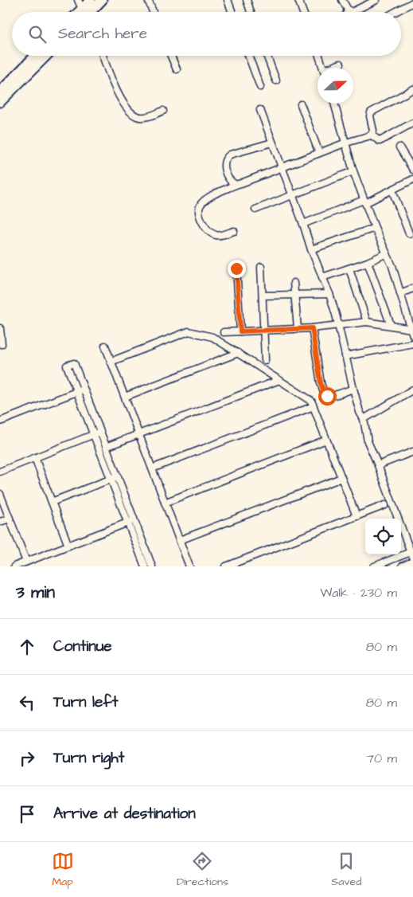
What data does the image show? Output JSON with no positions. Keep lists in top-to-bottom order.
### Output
{
  "north": "right",
  "page": {
    "search": "Search here",
    "heading": ["3 min", "Walk · 230 m"],
    "list": [
      ["Continue", "80 m"],
      ["Turn left", "80 m"],
      ["Turn right", "70 m"],
      "Arrive at destination"
    ],
    "nav": ["Map", "Directions", "Saved"]
  }
}
